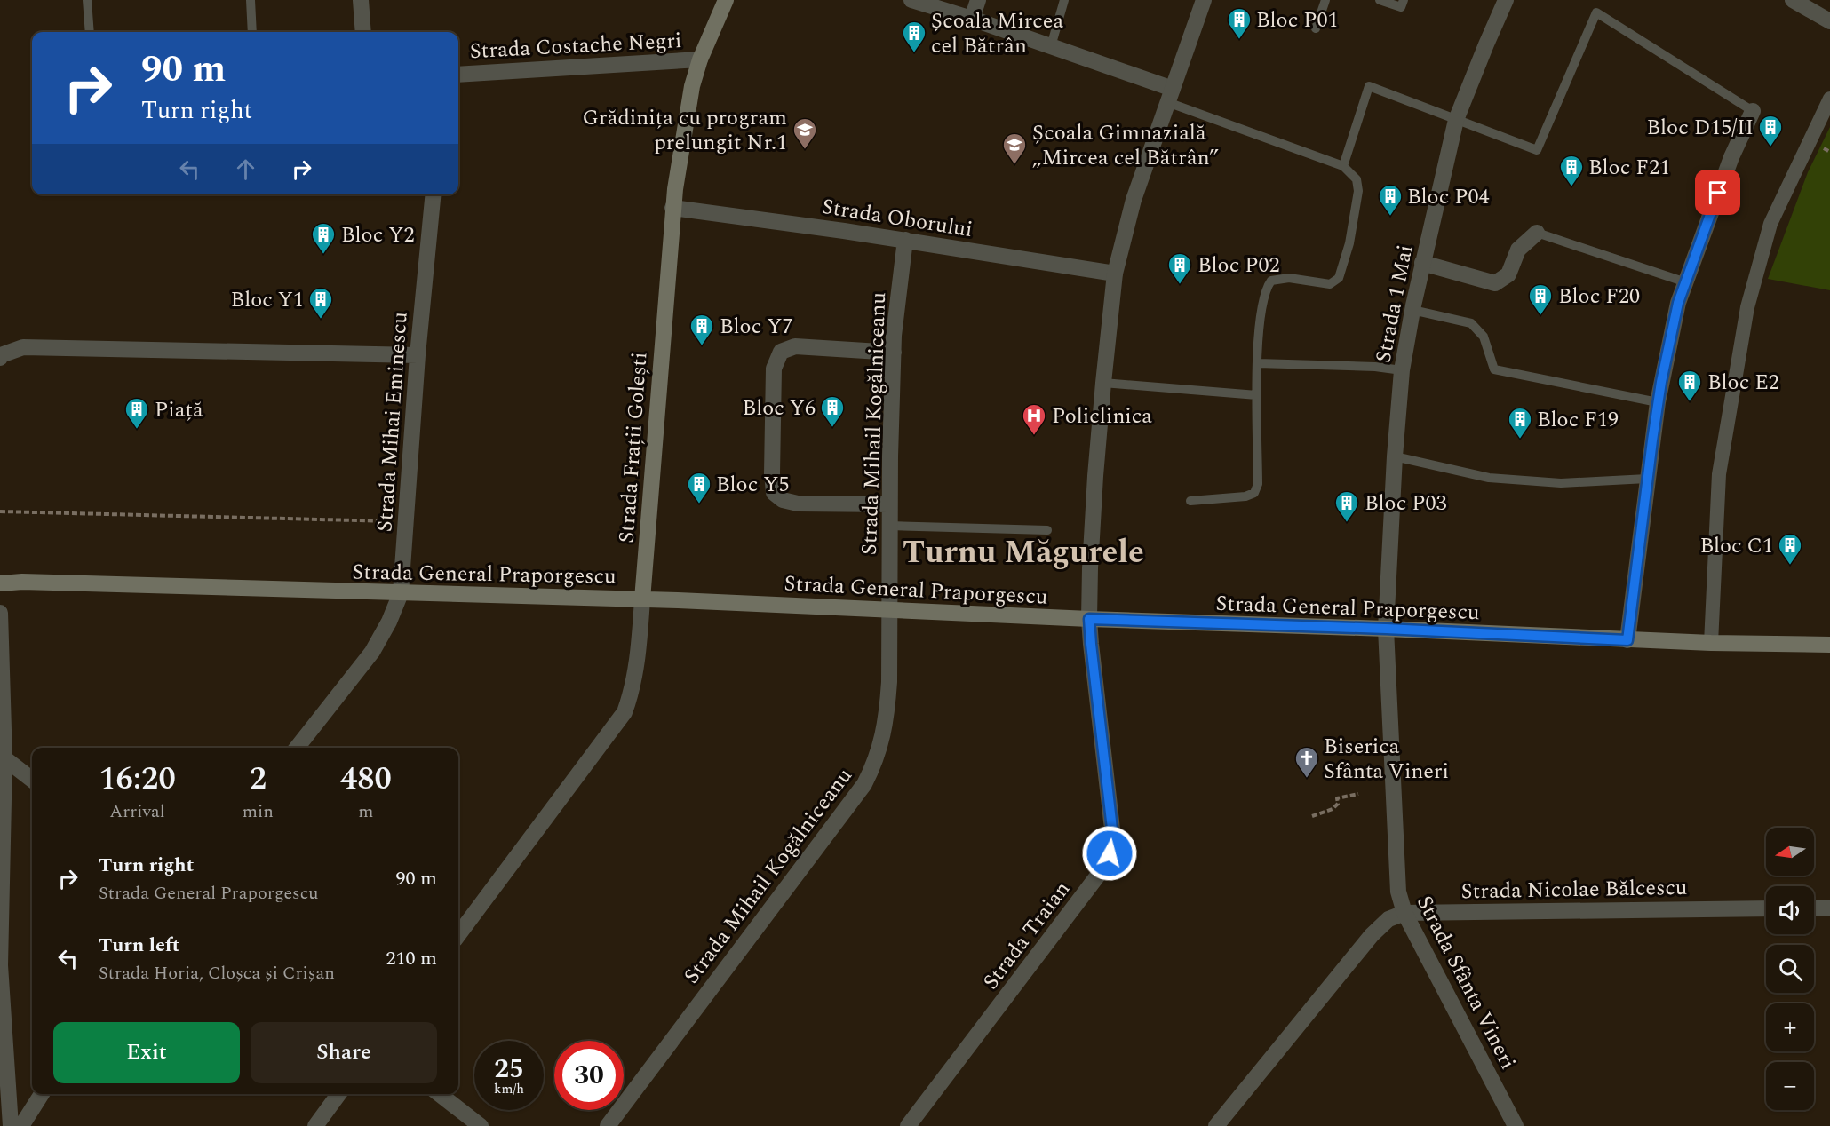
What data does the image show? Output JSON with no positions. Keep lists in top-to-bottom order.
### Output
{
  "streets": {
    "main road": ["Strada Frații Golești", "Strada General Praporgescu"],
    "street": [
      "Strada Costache Negri",
      "Strada Oborului",
      "Strada 1 Mai",
      "Strada Mihai Eminescu",
      "Strada Mihail Kogălniceanu",
      "Strada Nicolae Bălcescu",
      "Strada Traian",
      "Strada Sfânta Vineri"
    ]
  },
  "crossings": [
    ["Strada Costache Negri", "Strada Frații Golești"],
    ["Strada Oborului", "Strada Mihail Kogălniceanu"],
    ["Strada Oborului", "Strada Frații Golești"],
    ["Strada Oborului", "Strada Traian"],
    ["Strada 1 Mai", "Strada General Praporgescu"],
    ["Strada 1 Mai", "Strada Sfânta Vineri"],
    ["Strada Mihai Eminescu", "Strada General Praporgescu"],
    ["Strada Mihail Kogălniceanu", "Strada General Praporgescu"],
    ["Strada Frații Golești", "Strada General Praporgescu"],
    ["Strada General Praporgescu", "Strada Traian"],
    ["Strada General Praporgescu", "Strada Sfânta Vineri"],
    ["Strada Nicolae Bălcescu", "Strada Sfânta Vineri"]
  ],
  "districts": ["Turnu Măgurele"],
  "places": {
    "building": [
      "Bloc P01",
      "Școala Mircea cel Bătrân",
      "Bloc D15/II",
      "Bloc F21",
      "Bloc P04",
      "Bloc Y2",
      "Bloc P02",
      "Bloc F20",
      "Bloc Y1",
      "Bloc Y7",
      "Bloc E2",
      "Bloc Y6",
      "Piață",
      "Bloc F19",
      "Bloc Y5",
      "Bloc P03",
      "Bloc C1"
    ],
    "school or university": ["Grădinița cu program prelungit Nr.1", "Școala Gimnazială „Mircea cel Bătrân”"],
    "hospital": ["Policlinica"],
    "church": ["Biserica Sfânta Vineri"]
  },
  "north": "left",
  "page": {
    "turn": ["90 m", "Turn right"],
    "eta": [
      "16:20",
      "Arrival",
      "2",
      "min",
      "480",
      "m"
    ],
    "map_buttons": ["+", "−"],
    "list": [
      {
        "name": "Turn right",
        "note": "Strada General Praporgescu",
        "value": "90 m"
      },
      {
        "name": "Turn left",
        "note": "Strada Horia, Cloșca și Crișan",
        "value": "210 m"
      }
    ],
    "buttons": ["Exit", "Share"],
    "speed": "25 km/h",
    "limit": "30"
  }
}
